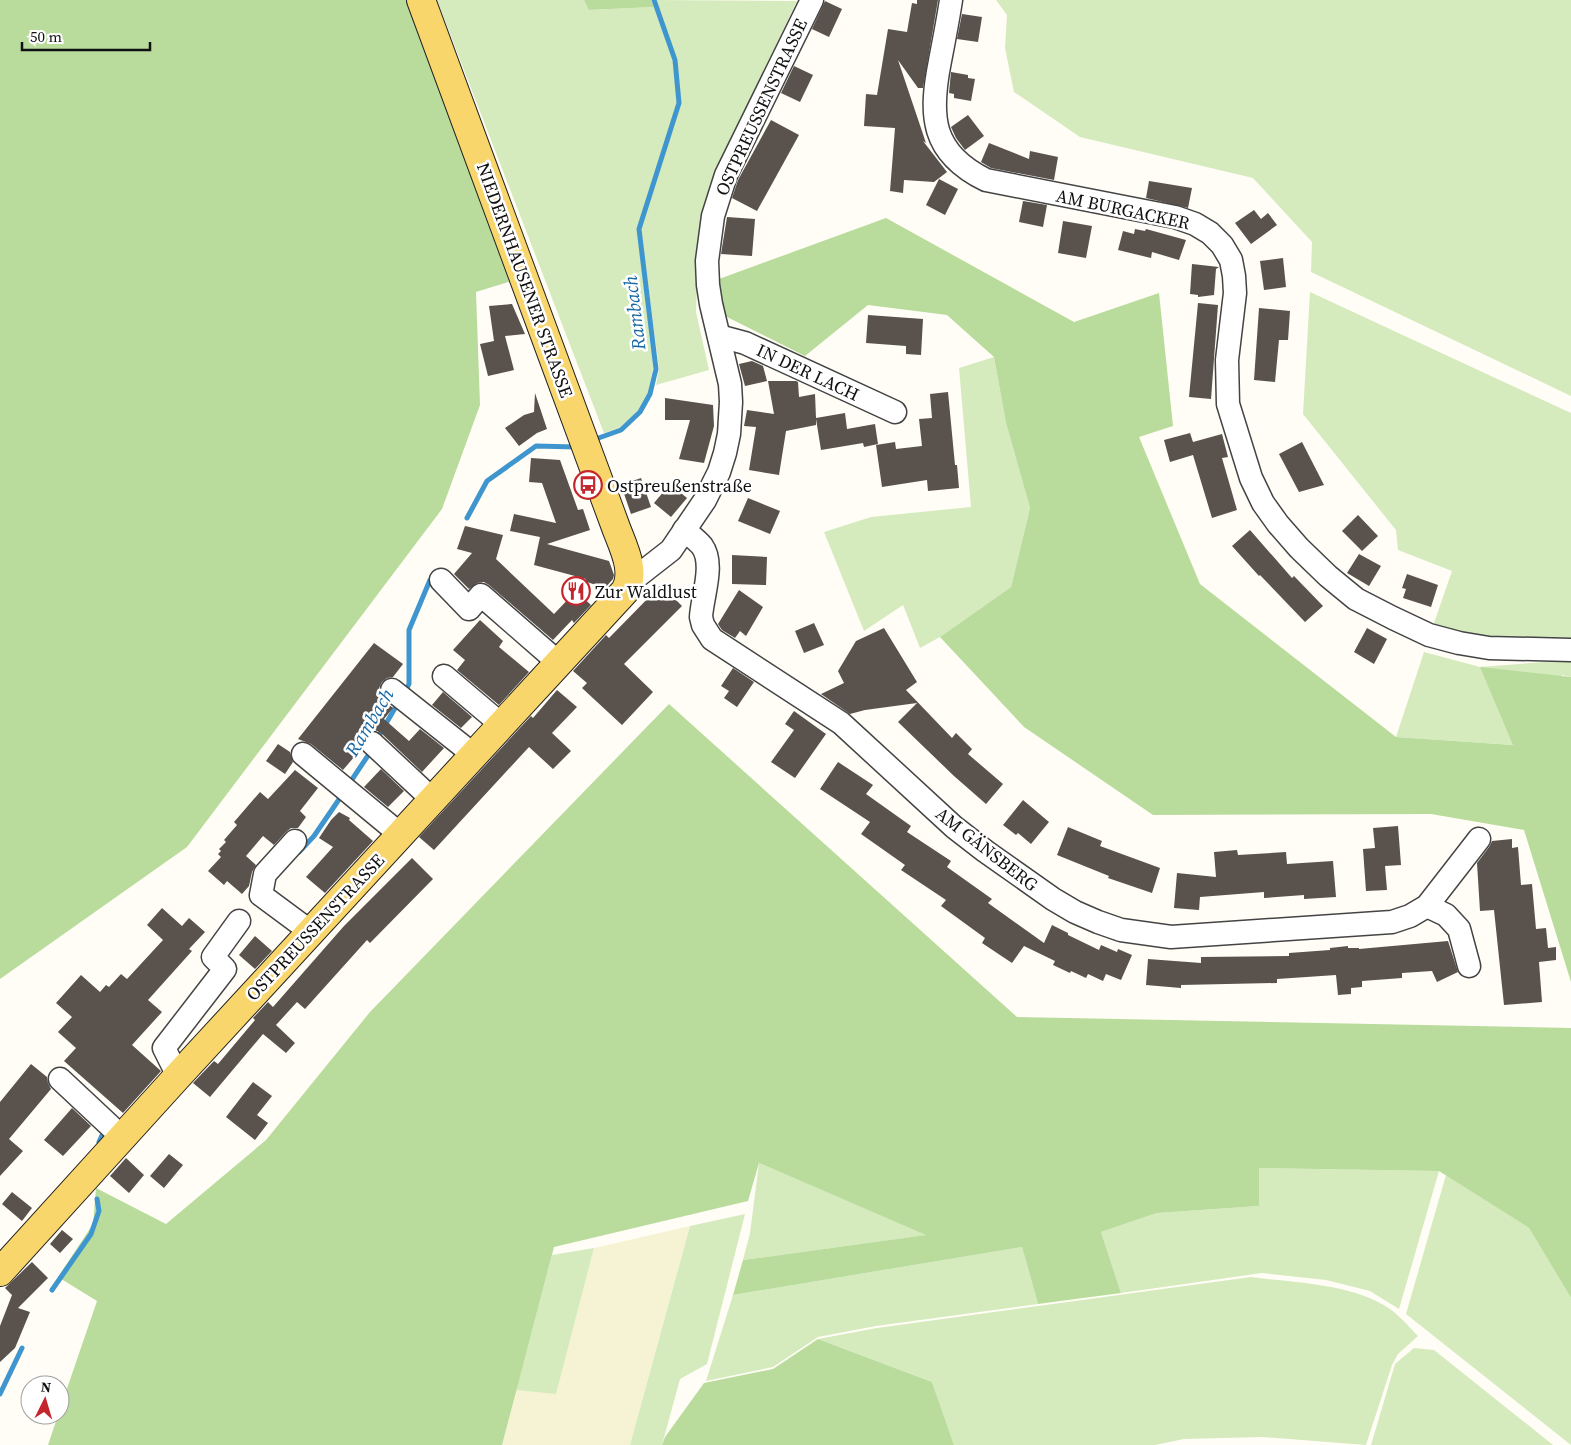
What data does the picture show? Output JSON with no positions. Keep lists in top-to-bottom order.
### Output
{
  "streets": {
    "main road": ["OSTPREUSSENSTRASSE", "NIEDERNHAUSENER STRASSE"],
    "street": ["AM BURGACKER", "IN DER LACH", "AM GÄNSBERG"]
  },
  "crossings": [
    ["OSTPREUSSENSTRASSE", "NIEDERNHAUSENER STRASSE"],
    ["OSTPREUSSENSTRASSE", "IN DER LACH"],
    ["OSTPREUSSENSTRASSE", "AM GÄNSBERG"]
  ],
  "water": ["Rambach"],
  "places": {
    "bus stop": ["Ostpreußenstraße"],
    "restaurant": ["Zur Waldlust"]
  },
  "scale_bar": "50 m",
  "north": "top"
}
